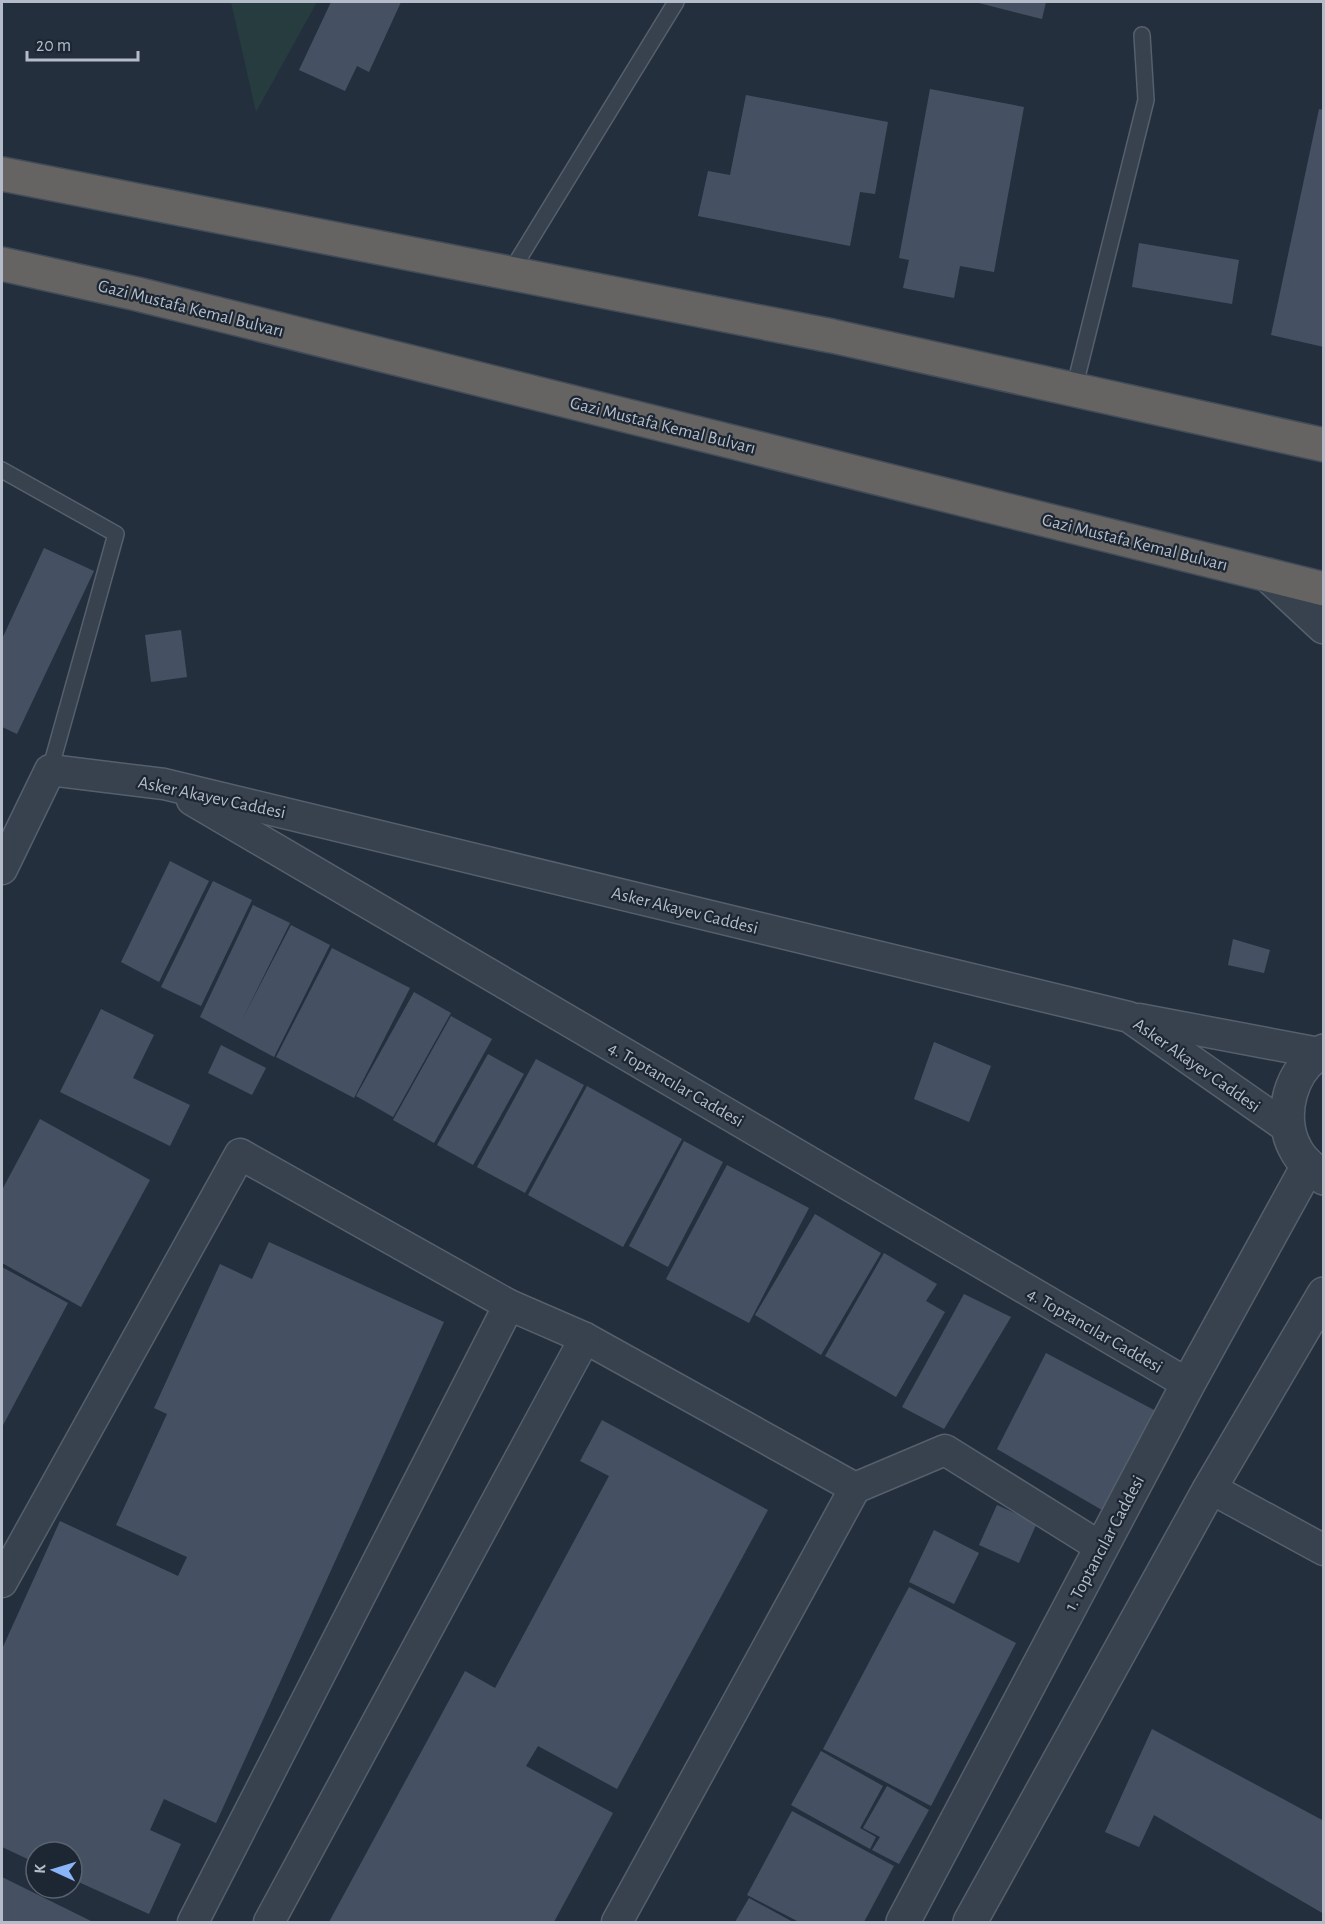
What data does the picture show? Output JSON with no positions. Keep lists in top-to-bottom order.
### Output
{
  "streets": {
    "highway": ["Gazi Mustafa Kemal Bulvarı"],
    "street": ["Asker Akayev Caddesi", "4. Toptancılar Caddesi", "1. Toptancılar Caddesi"]
  },
  "crossings": [
    ["Asker Akayev Caddesi", "4. Toptancılar Caddesi"],
    ["Asker Akayev Caddesi", "1. Toptancılar Caddesi"],
    ["4. Toptancılar Caddesi", "1. Toptancılar Caddesi"]
  ],
  "scale_bar": "20 m",
  "north": "left"
}
